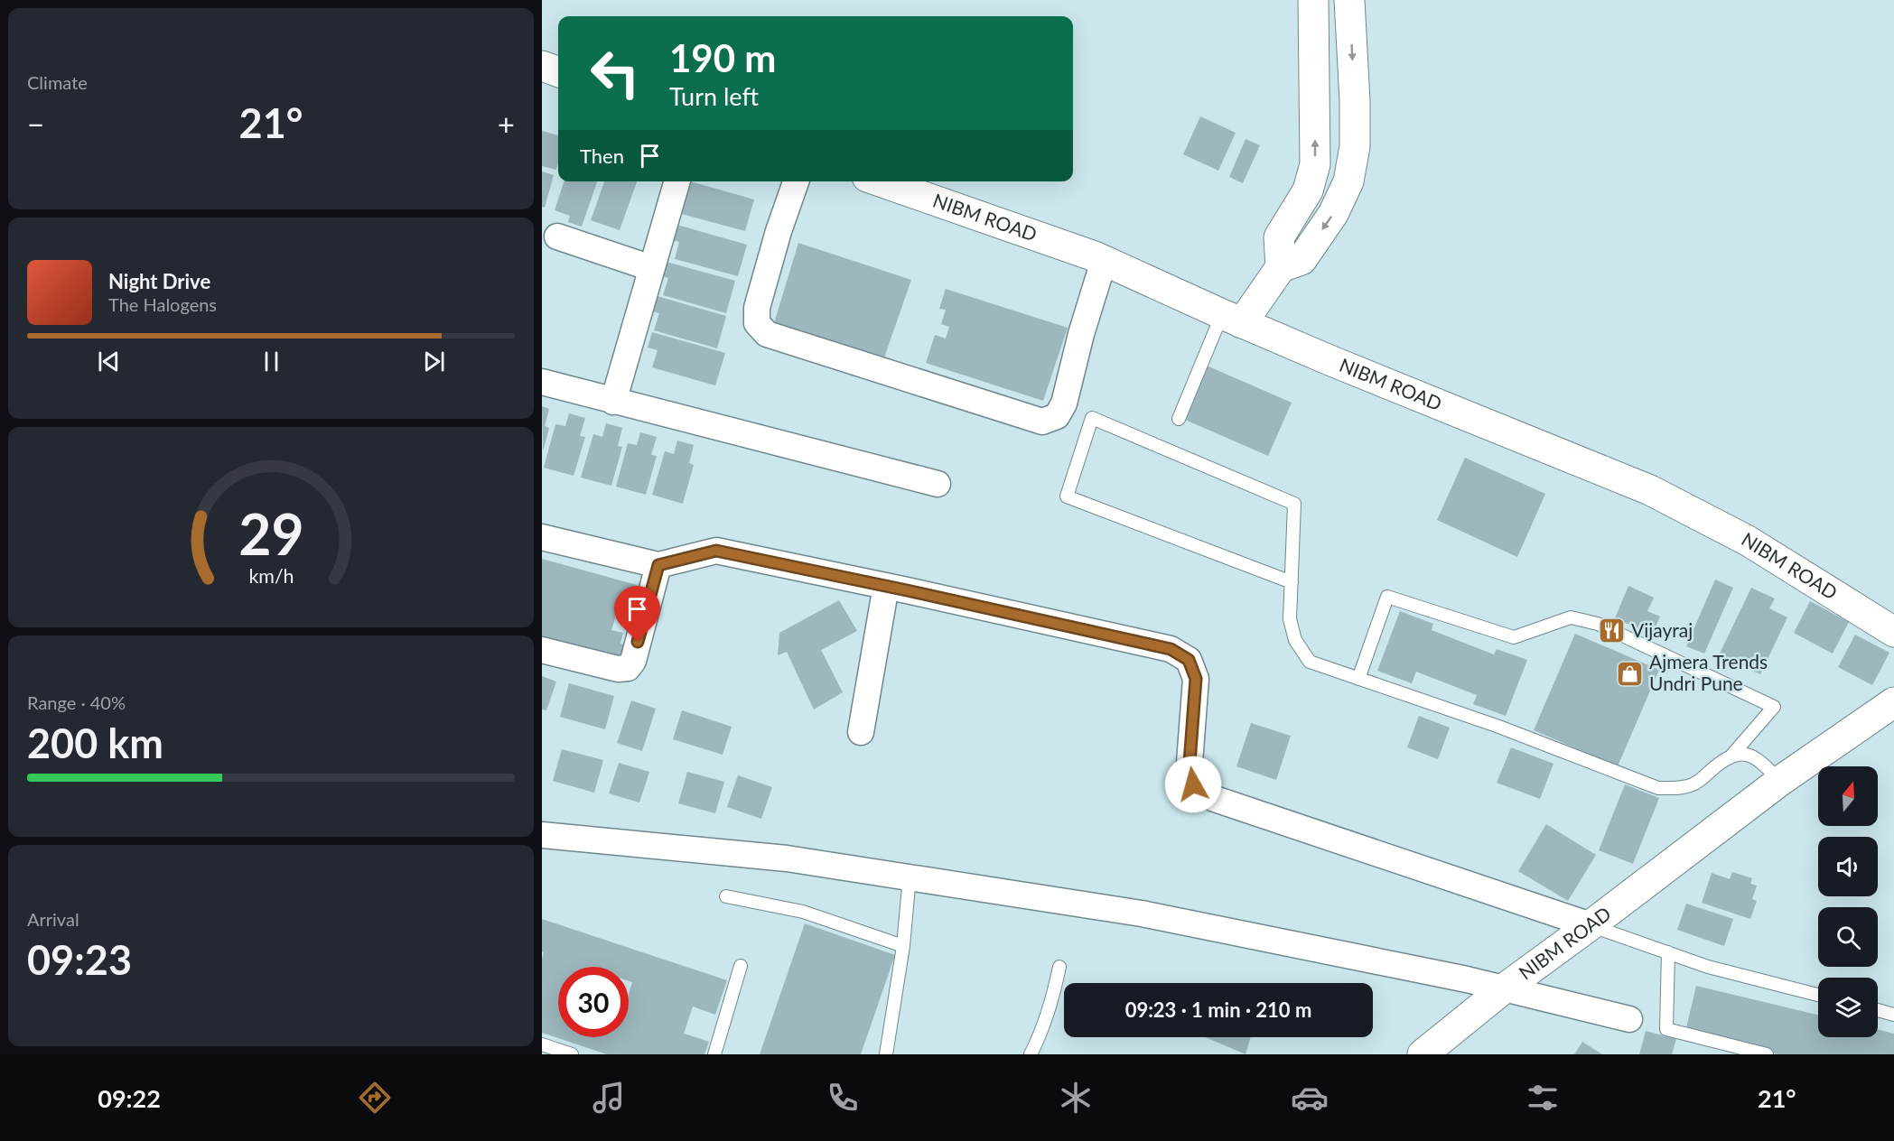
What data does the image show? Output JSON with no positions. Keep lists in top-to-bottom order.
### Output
{
  "streets": {
    "main road": ["NIBM ROAD"]
  },
  "places": {
    "restaurant": ["Vijayraj"],
    "shop": ["Ajmera Trends Undri Pune"]
  },
  "north": "top",
  "page": {
    "tile": [
      "Climate",
      ["Range · 40%", "200 km"],
      ["Arrival", "09:23"]
    ],
    "turn": ["190 m", "Turn left"],
    "heat": ["−", "21°", "+"],
    "then": "Then",
    "song": ["Night Drive", "The Halogens"],
    "limit": "30",
    "trip": "09:23 · 1 min · 210 m",
    "tabs": ["09:22", "21°"],
    "gauge": ["29", "km/h"]
  }
}
